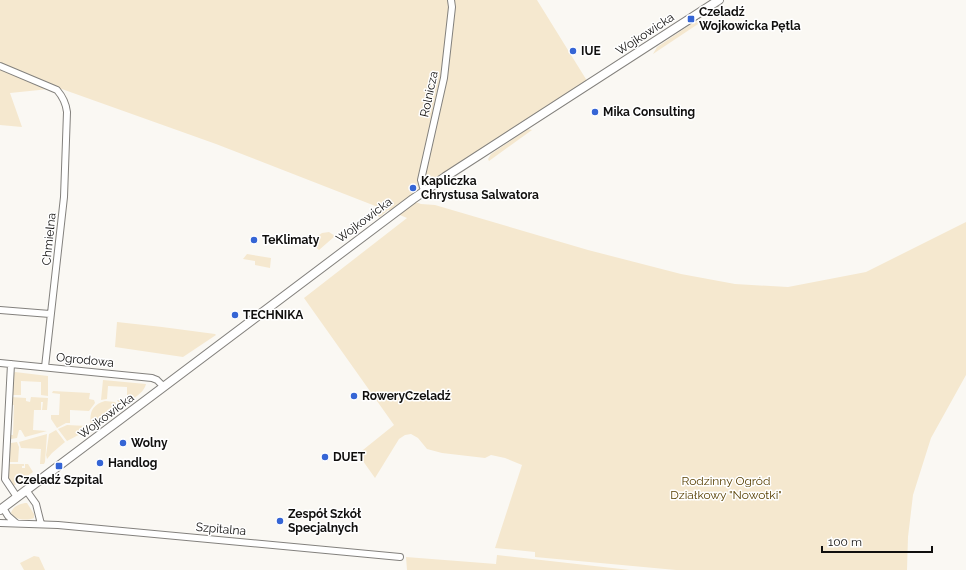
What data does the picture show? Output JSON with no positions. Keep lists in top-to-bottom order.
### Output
{
  "streets": {
    "street": [
      "Wojkowicka",
      "Rolnicza",
      "Chmielna",
      "Ogrodowa",
      "Szpitalna"
    ]
  },
  "crossings": [
    ["Wojkowicka", "Rolnicza"],
    ["Wojkowicka", "Ogrodowa"],
    ["Chmielna", "Ogrodowa"]
  ],
  "parks": ["Rodzinny Ogród Działkowy \"Nowotki\""],
  "places": {
    "transit": ["Czeladź Wojkowicka Pętla", "Czeladź Szpital"],
    "other": [
      "IUE",
      "Mika Consulting",
      "Kapliczka Chrystusa Salwatora",
      "TeKlimaty",
      "TECHNIKA",
      "RoweryCzeladź",
      "Wolny",
      "DUET",
      "Handlog",
      "Zespół Szkół Specjalnych"
    ]
  },
  "scale_bar": "100 m"
}
